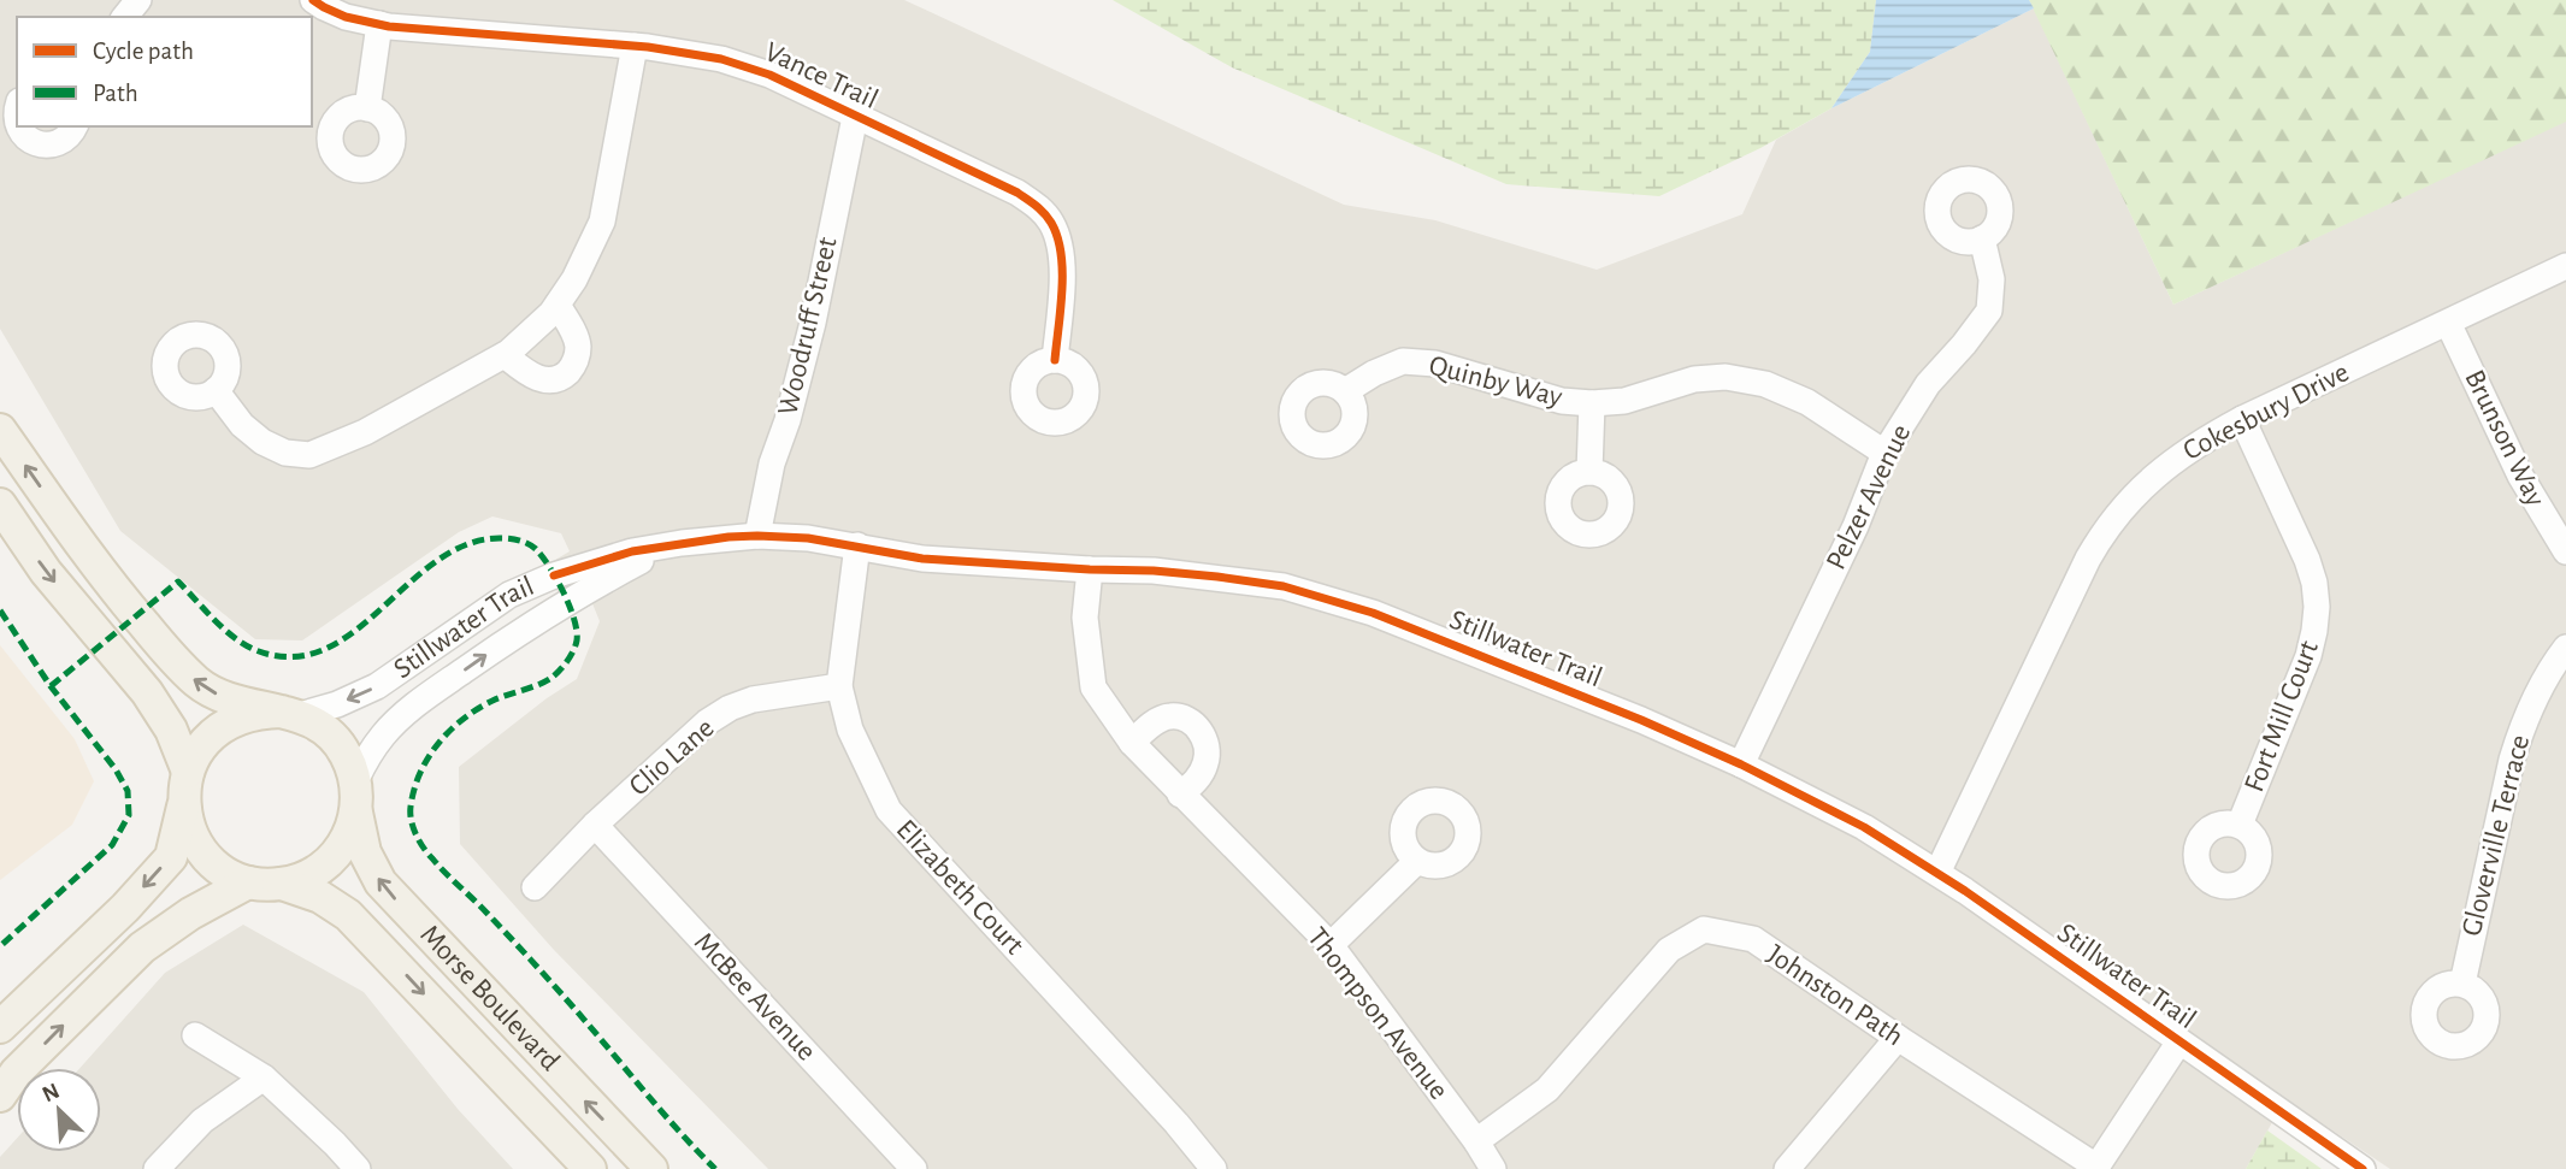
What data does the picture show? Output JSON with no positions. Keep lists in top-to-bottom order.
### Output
{
  "streets": {
    "main road": ["Morse Boulevard"],
    "street": [
      "Vance Trail",
      "Woodruff Street",
      "Quinby Way",
      "Cokesbury Drive",
      "Brunson Way",
      "Pelzer Avenue",
      "Stillwater Trail",
      "Fort Mill Court",
      "Clio Lane",
      "Gloverville Terrace",
      "Elizabeth Court",
      "Johnston Path",
      "McBee Avenue",
      "Thompson Avenue"
    ]
  },
  "crossings": [
    ["Vance Trail", "Woodruff Street"],
    ["Woodruff Street", "Stillwater Trail"],
    ["Quinby Way", "Pelzer Avenue"],
    ["Cokesbury Drive", "Brunson Way"],
    ["Cokesbury Drive", "Stillwater Trail"],
    ["Cokesbury Drive", "Fort Mill Court"],
    ["Pelzer Avenue", "Stillwater Trail"],
    ["Stillwater Trail", "Elizabeth Court"],
    ["Stillwater Trail", "Morse Boulevard"],
    ["Stillwater Trail", "Thompson Avenue"],
    ["Clio Lane", "Elizabeth Court"],
    ["Clio Lane", "McBee Avenue"],
    ["Johnston Path", "Thompson Avenue"]
  ],
  "legend": ["Cycle path", "Path"],
  "north": "top left"
}
